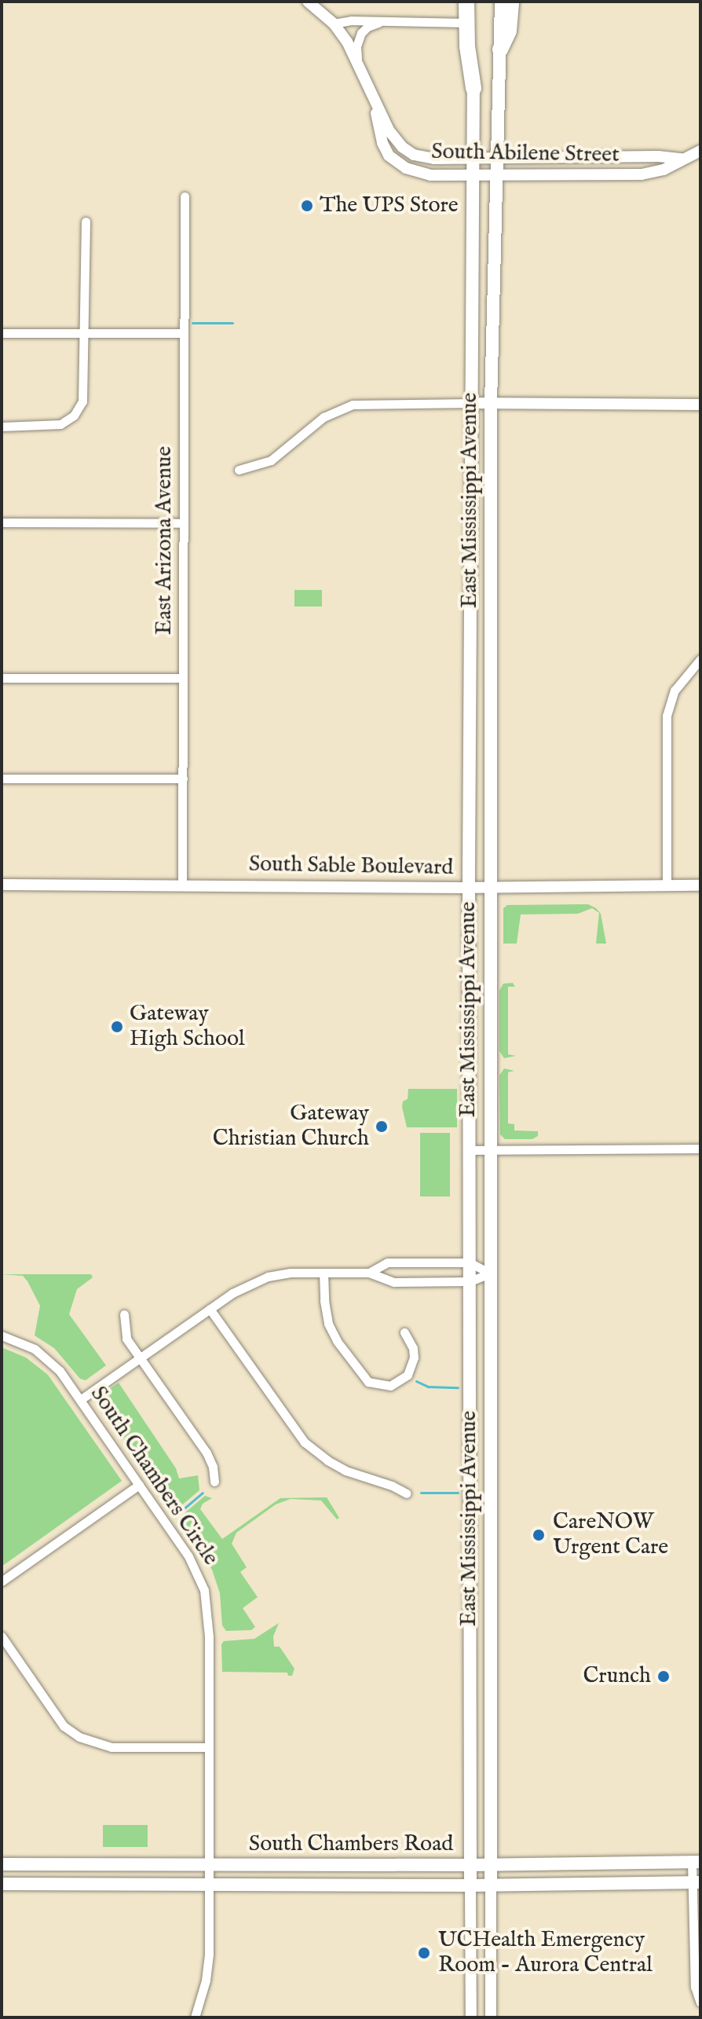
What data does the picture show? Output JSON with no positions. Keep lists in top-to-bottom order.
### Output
{
  "streets": {
    "main road": ["East Mississippi Avenue", "South Chambers Road"],
    "street": [
      "South Abilene Street",
      "East Arizona Avenue",
      "South Sable Boulevard",
      "South Chambers Circle"
    ]
  },
  "crossings": [
    ["South Abilene Street", "East Mississippi Avenue"],
    ["East Mississippi Avenue", "South Sable Boulevard"],
    ["East Mississippi Avenue", "South Chambers Road"],
    ["East Arizona Avenue", "South Sable Boulevard"],
    ["South Chambers Circle", "South Chambers Road"]
  ],
  "places": [
    "The UPS Store",
    "Gateway High School",
    "Gateway Christian Church",
    "CareNOW Urgent Care",
    "Crunch",
    "UCHealth Emergency Room - Aurora Central"
  ]
}
